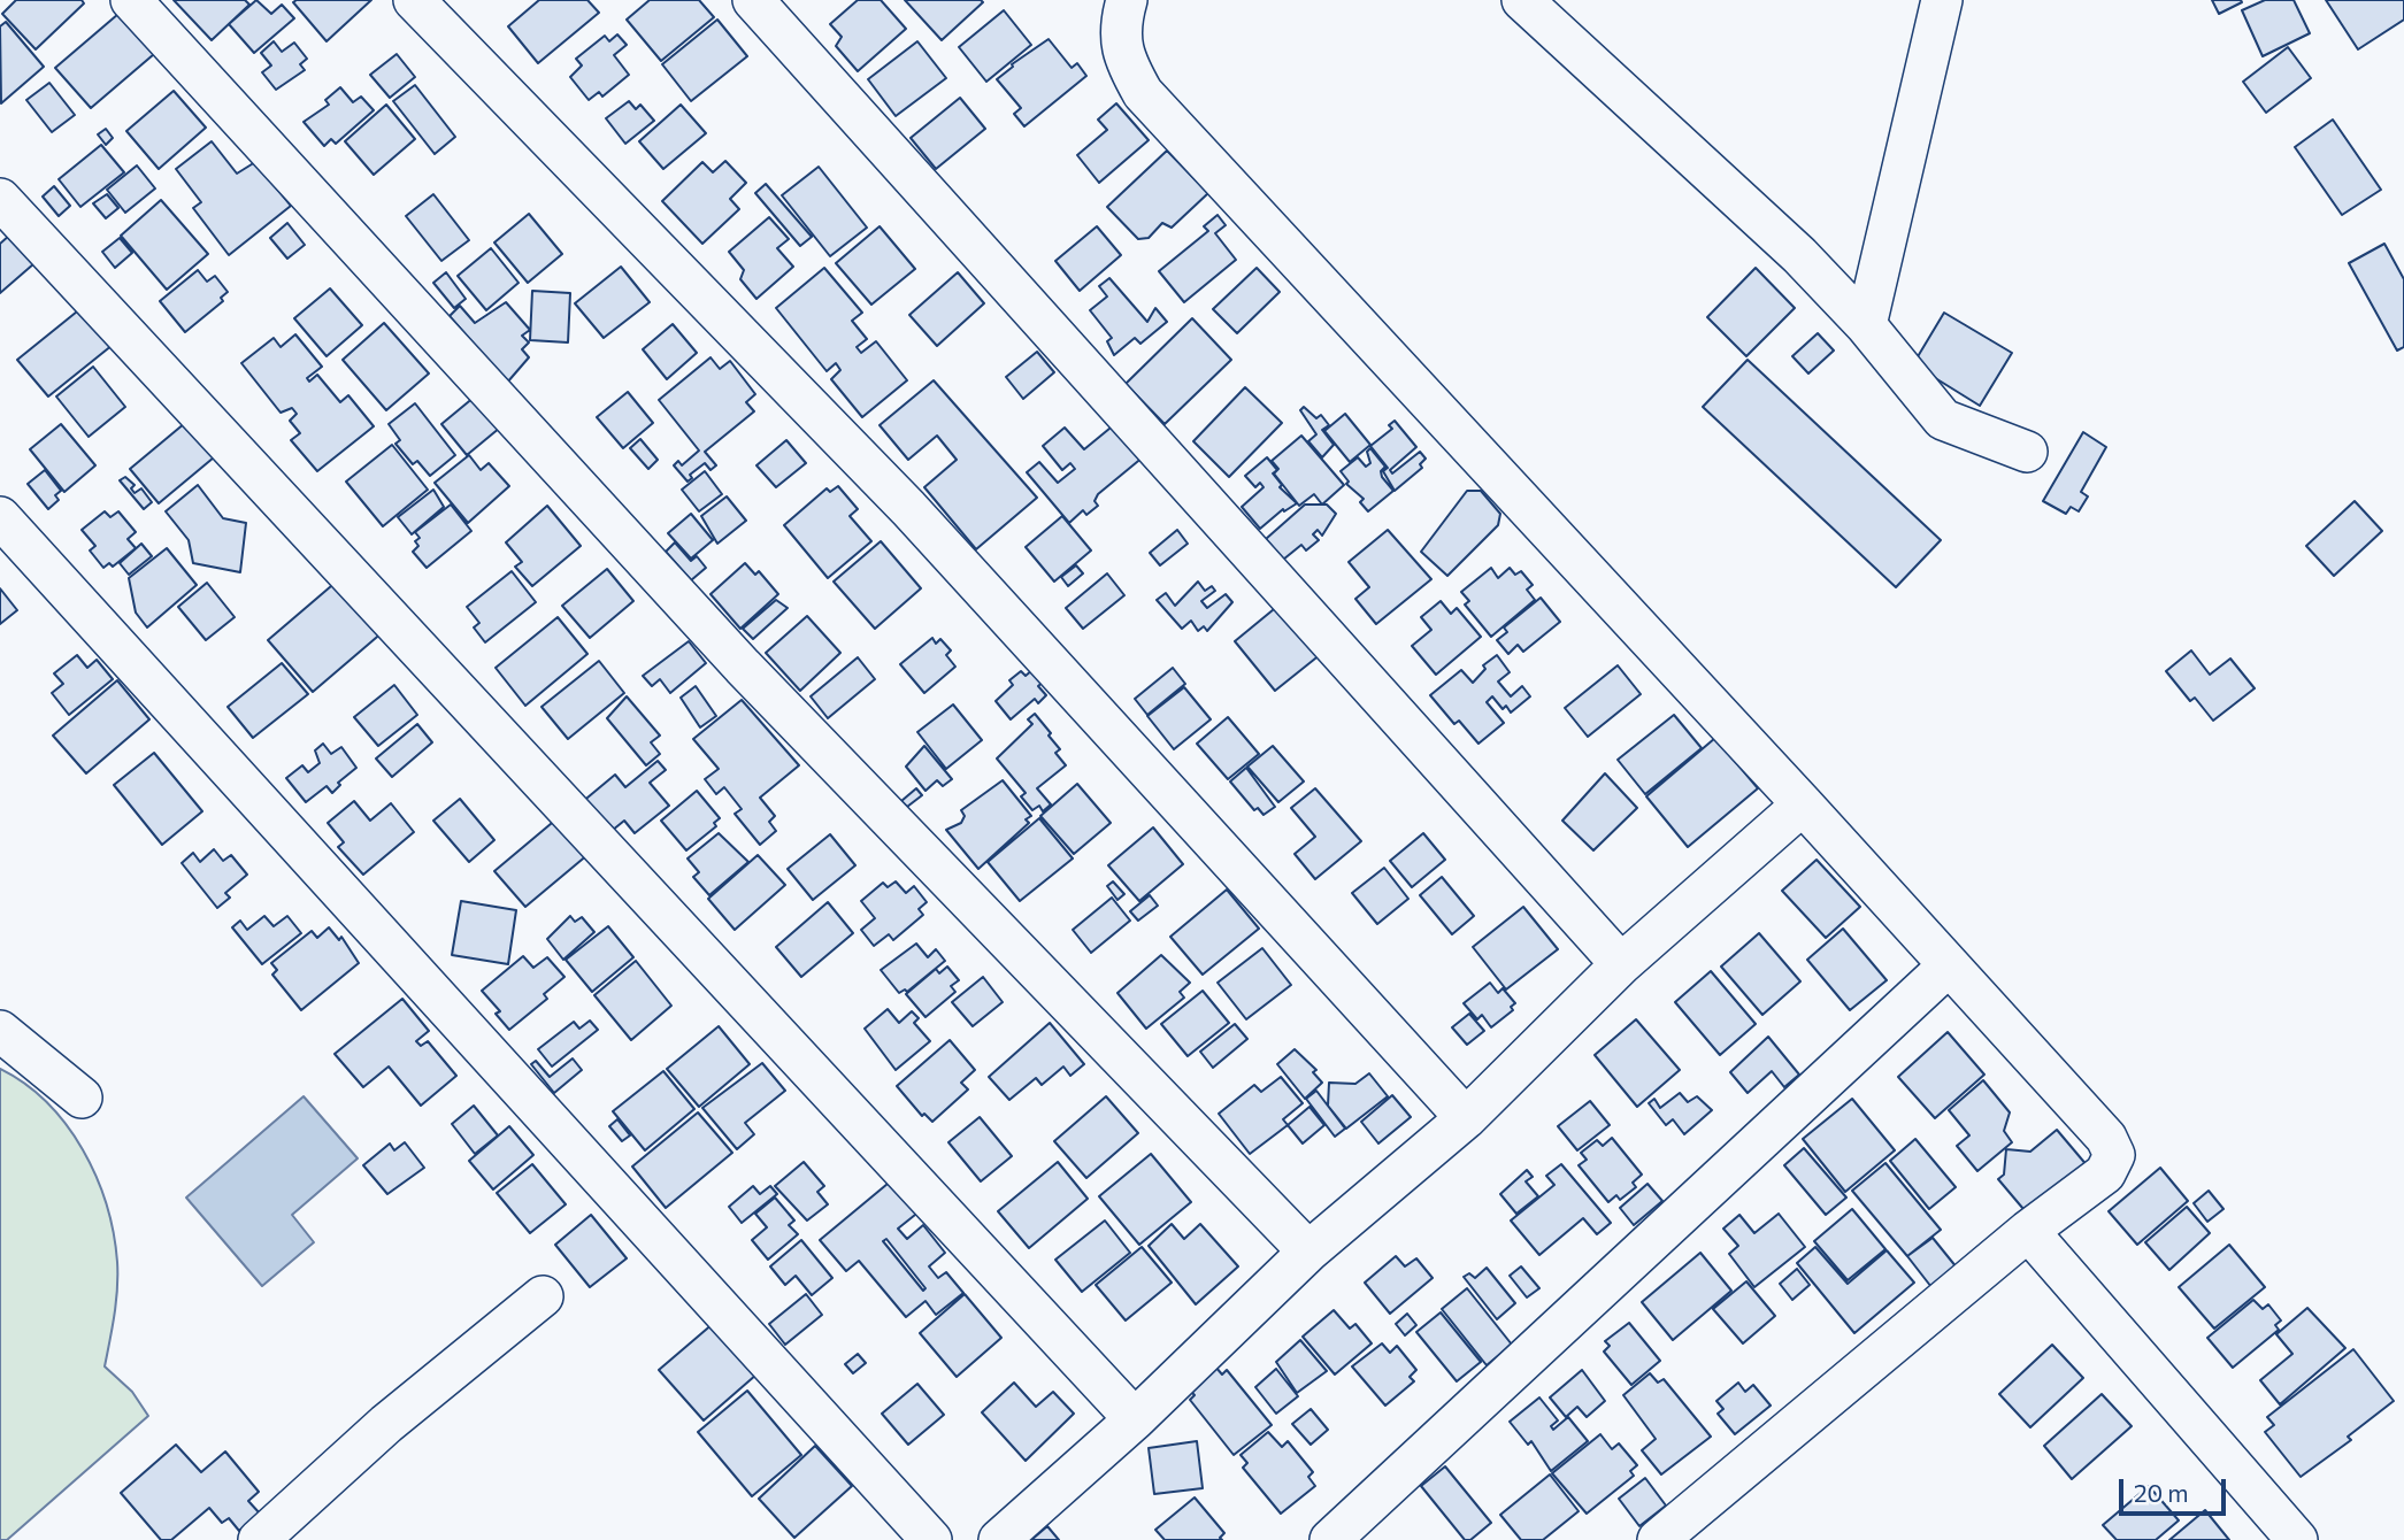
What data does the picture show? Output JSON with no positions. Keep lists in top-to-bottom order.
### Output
{
  "scale_bar": "20 m"
}
